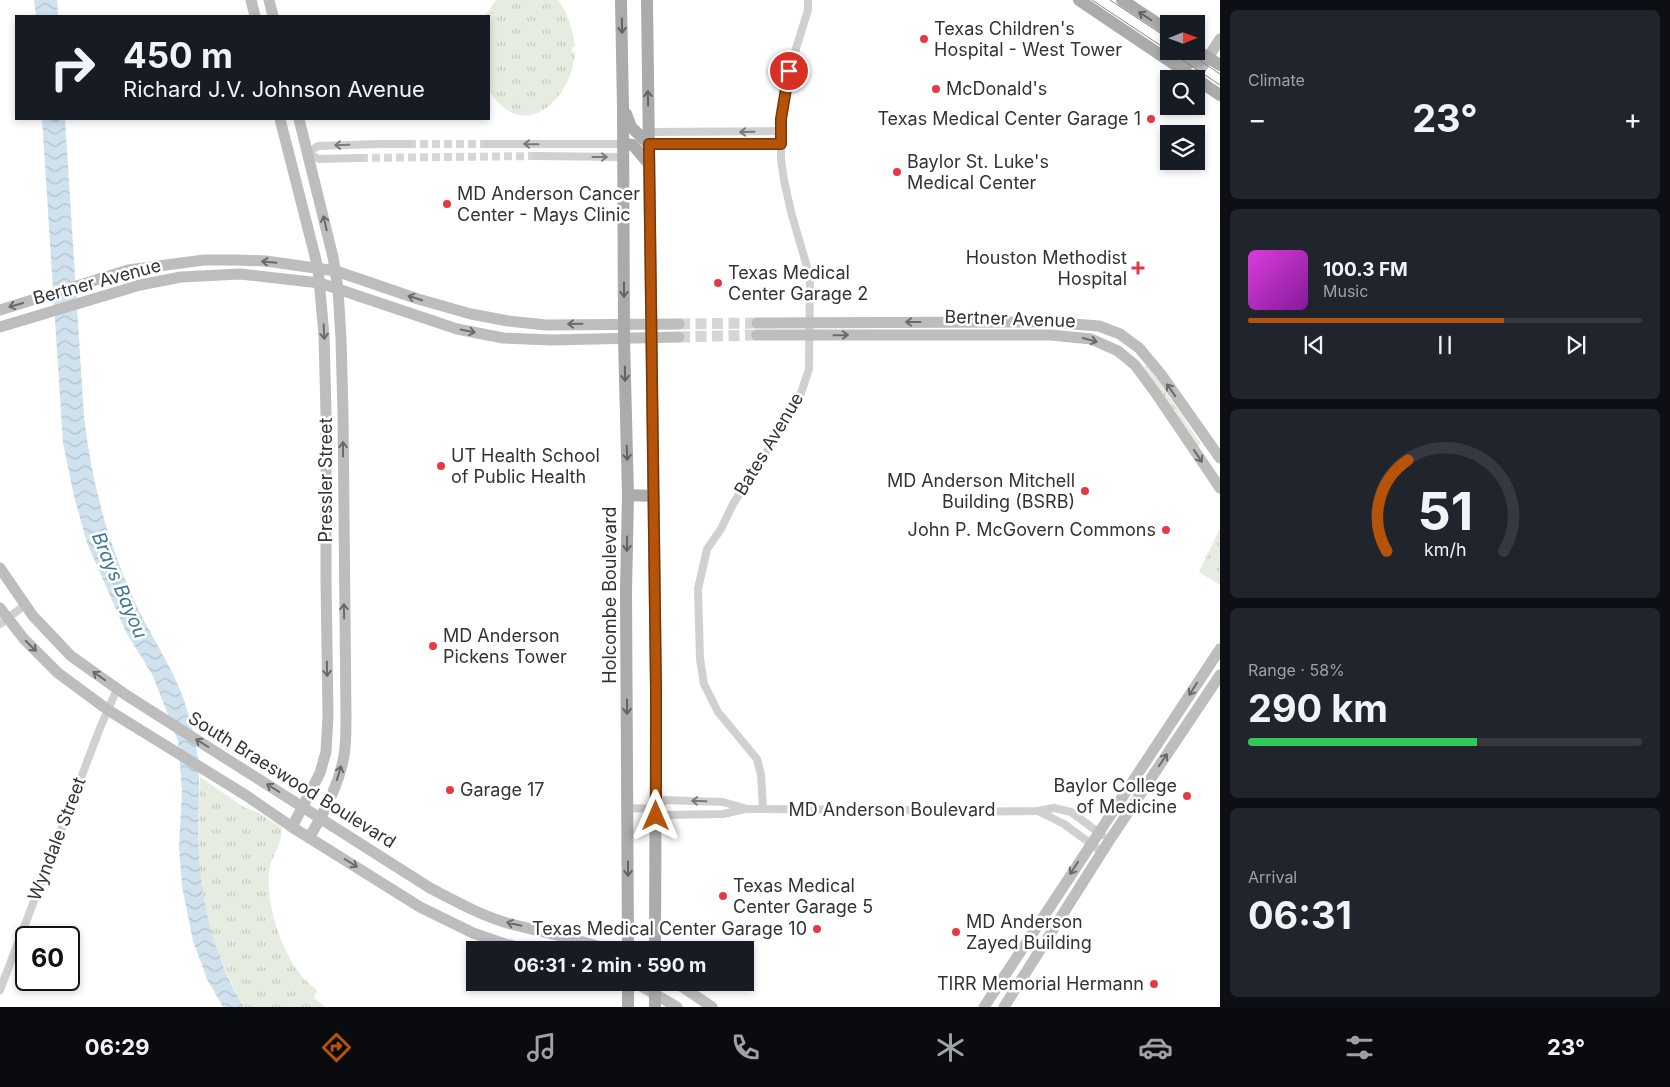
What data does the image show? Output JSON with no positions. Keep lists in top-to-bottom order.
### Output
{
  "streets": {
    "main road": ["Holcombe Boulevard"],
    "street": [
      "Bertner Avenue",
      "Bates Avenue",
      "Pressler Street",
      "South Braeswood Boulevard",
      "MD Anderson Boulevard",
      "Wyndale Street"
    ]
  },
  "crossings": [
    ["Bertner Avenue", "Bates Avenue"],
    ["Bertner Avenue", "Pressler Street"],
    ["Bertner Avenue", "Holcombe Boulevard"],
    ["Bates Avenue", "MD Anderson Boulevard"],
    ["Pressler Street", "South Braeswood Boulevard"],
    ["Holcombe Boulevard", "MD Anderson Boulevard"],
    ["South Braeswood Boulevard", "Wyndale Street"]
  ],
  "water": ["Brays Bayou"],
  "places": {
    "other": [
      "Texas Children's Hospital - West Tower",
      "McDonald's",
      "Texas Medical Center Garage 1",
      "Baylor St. Luke's Medical Center",
      "MD Anderson Cancer Center - Mays Clinic",
      "Texas Medical Center Garage 2",
      "UT Health School of Public Health",
      "MD Anderson Mitchell Building (BSRB)",
      "John P. McGovern Commons",
      "MD Anderson Pickens Tower",
      "Garage 17",
      "Baylor College of Medicine",
      "Texas Medical Center Garage 5",
      "Texas Medical Center Garage 10",
      "MD Anderson Zayed Building",
      "TIRR Memorial Hermann"
    ],
    "health": ["Houston Methodist Hospital"]
  },
  "north": "right",
  "page": {
    "tile": [
      "Climate",
      ["Range · 58%", "290 km"],
      ["Arrival", "06:31"]
    ],
    "turn": ["450 m", "Richard J.V. Johnson Avenue"],
    "heat": ["−", "23°", "+"],
    "song": ["100.3 FM", "Music"],
    "limit": "60",
    "trip": "06:31 · 2 min · 590 m",
    "tabs": ["06:29", "23°"],
    "gauge": ["51", "km/h"]
  }
}
